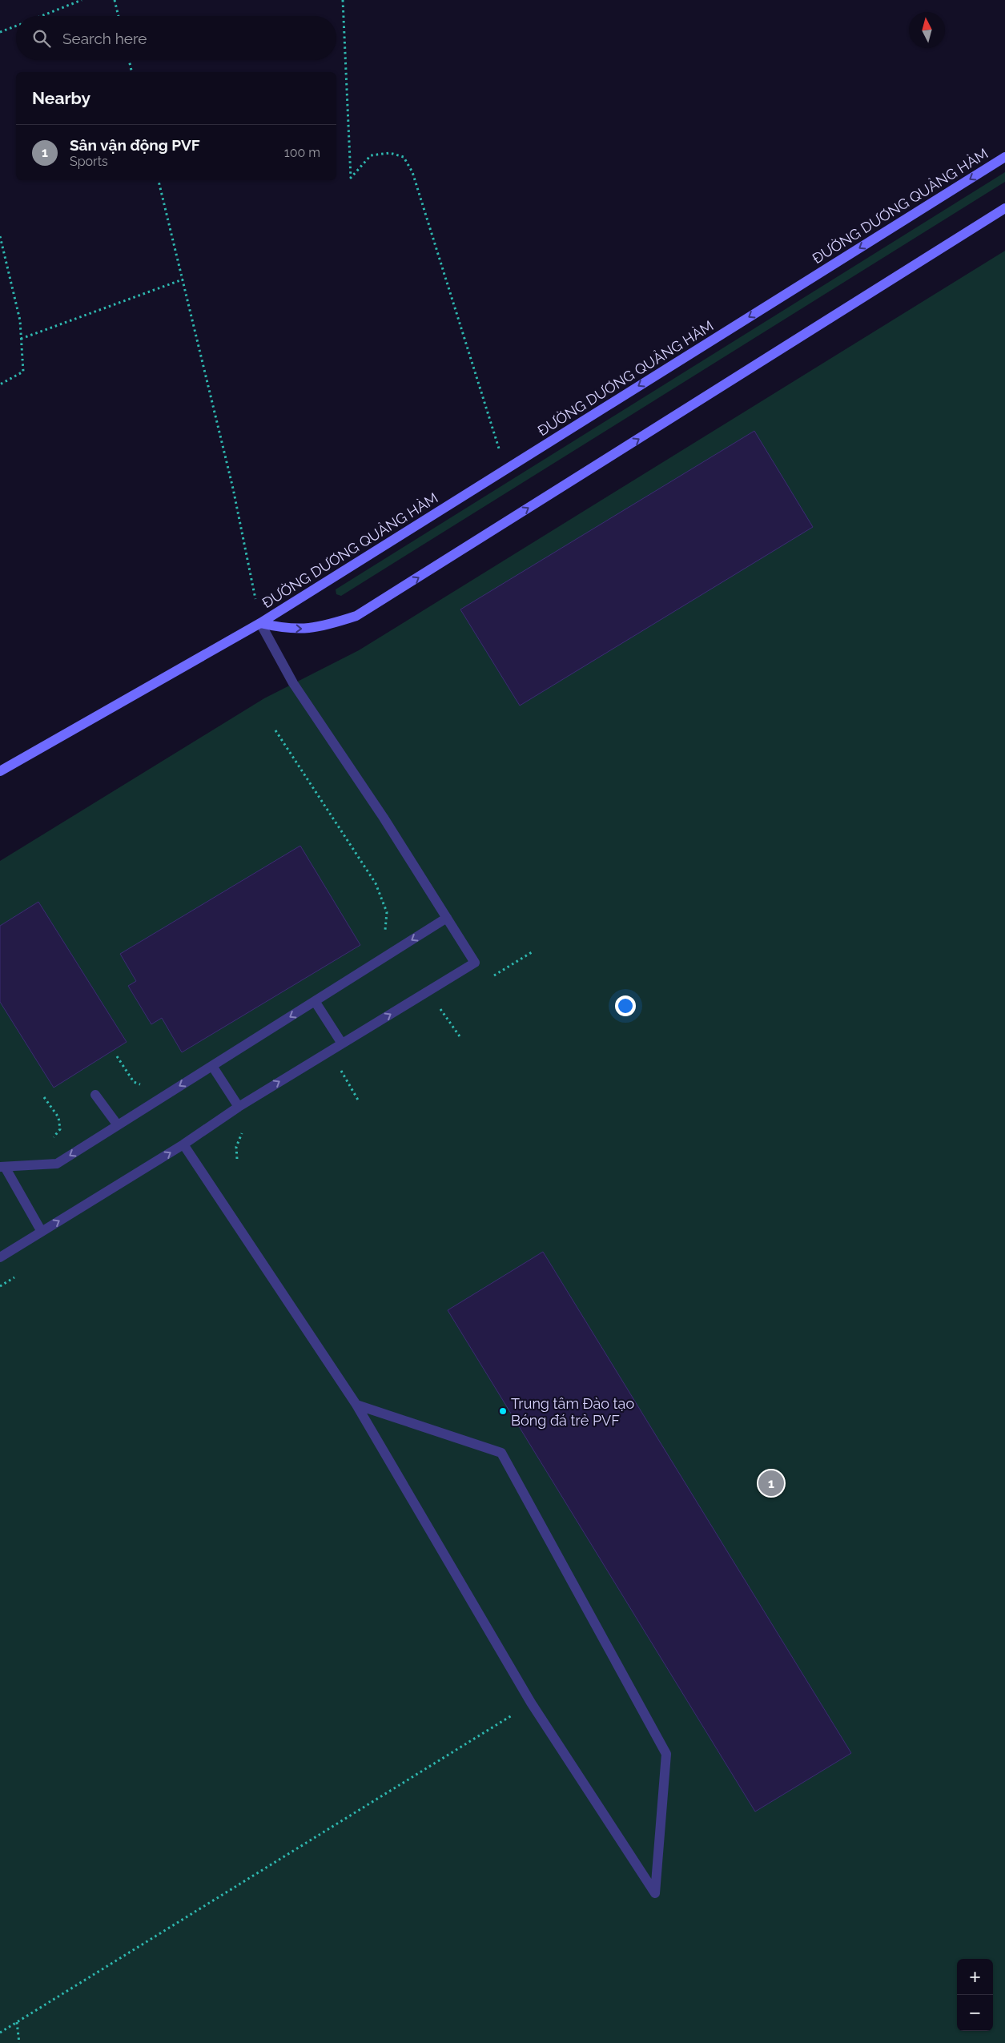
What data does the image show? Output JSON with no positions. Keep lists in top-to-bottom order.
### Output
{
  "streets": {
    "main road": ["ĐƯỜNG DƯƠNG QUẢNG HÀM"]
  },
  "places": ["Trung tâm Đào tạo Bóng đá trẻ PVF"],
  "north": "top",
  "page": {
    "search": "Search here",
    "heading": "Nearby",
    "list": [
      {
        "mark": "1",
        "name": "Sân vận động PVF",
        "note": "Sports",
        "value": "100 m"
      }
    ],
    "pins": "1",
    "map_buttons": ["+", "−"]
  }
}
